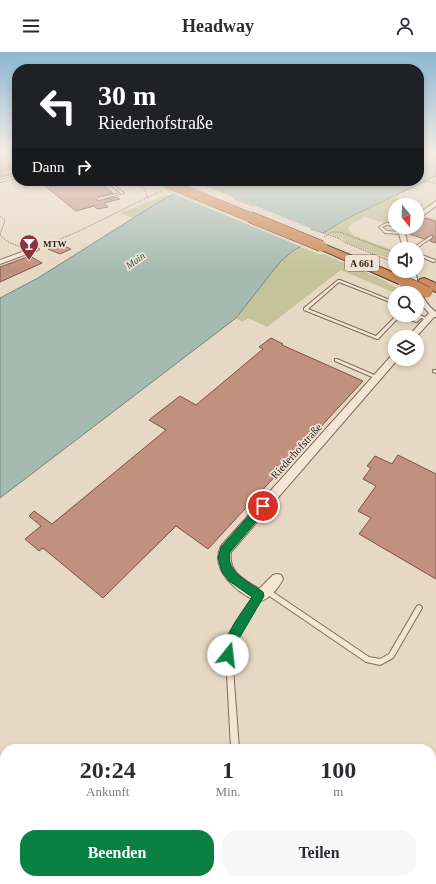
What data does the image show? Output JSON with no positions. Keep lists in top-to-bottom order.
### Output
{
  "streets": {
    "highway": ["A 661"],
    "street": ["Riederhofstraße"]
  },
  "water": ["Main"],
  "places": {
    "bar": ["MTW"]
  },
  "north": "bottom",
  "page": {
    "header": "Headway",
    "turn": ["30 m", "Riederhofstraße"],
    "then": "Dann",
    "eta": [
      "20:24",
      "Ankunft",
      "1",
      "Min.",
      "100",
      "m"
    ],
    "buttons": ["Beenden", "Teilen"]
  }
}
